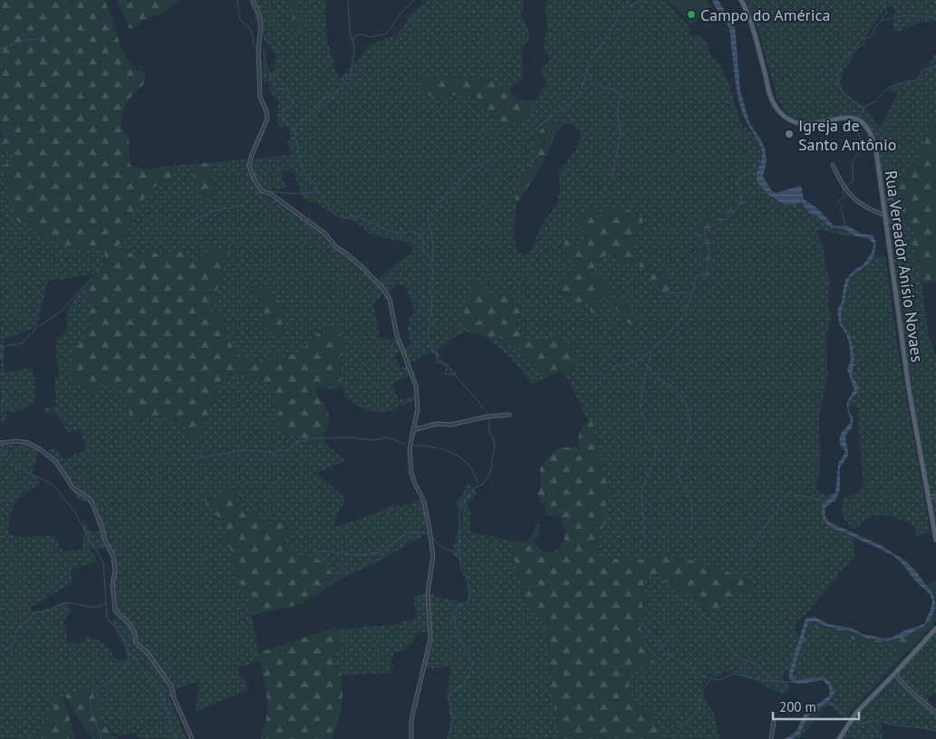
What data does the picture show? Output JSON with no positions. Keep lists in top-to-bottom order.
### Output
{
  "streets": {
    "main road": ["Rua Vereador Anísio Novaes"]
  },
  "places": ["Campo do América", "Igreja de Santo Antônio"],
  "scale_bar": "200 m"
}
